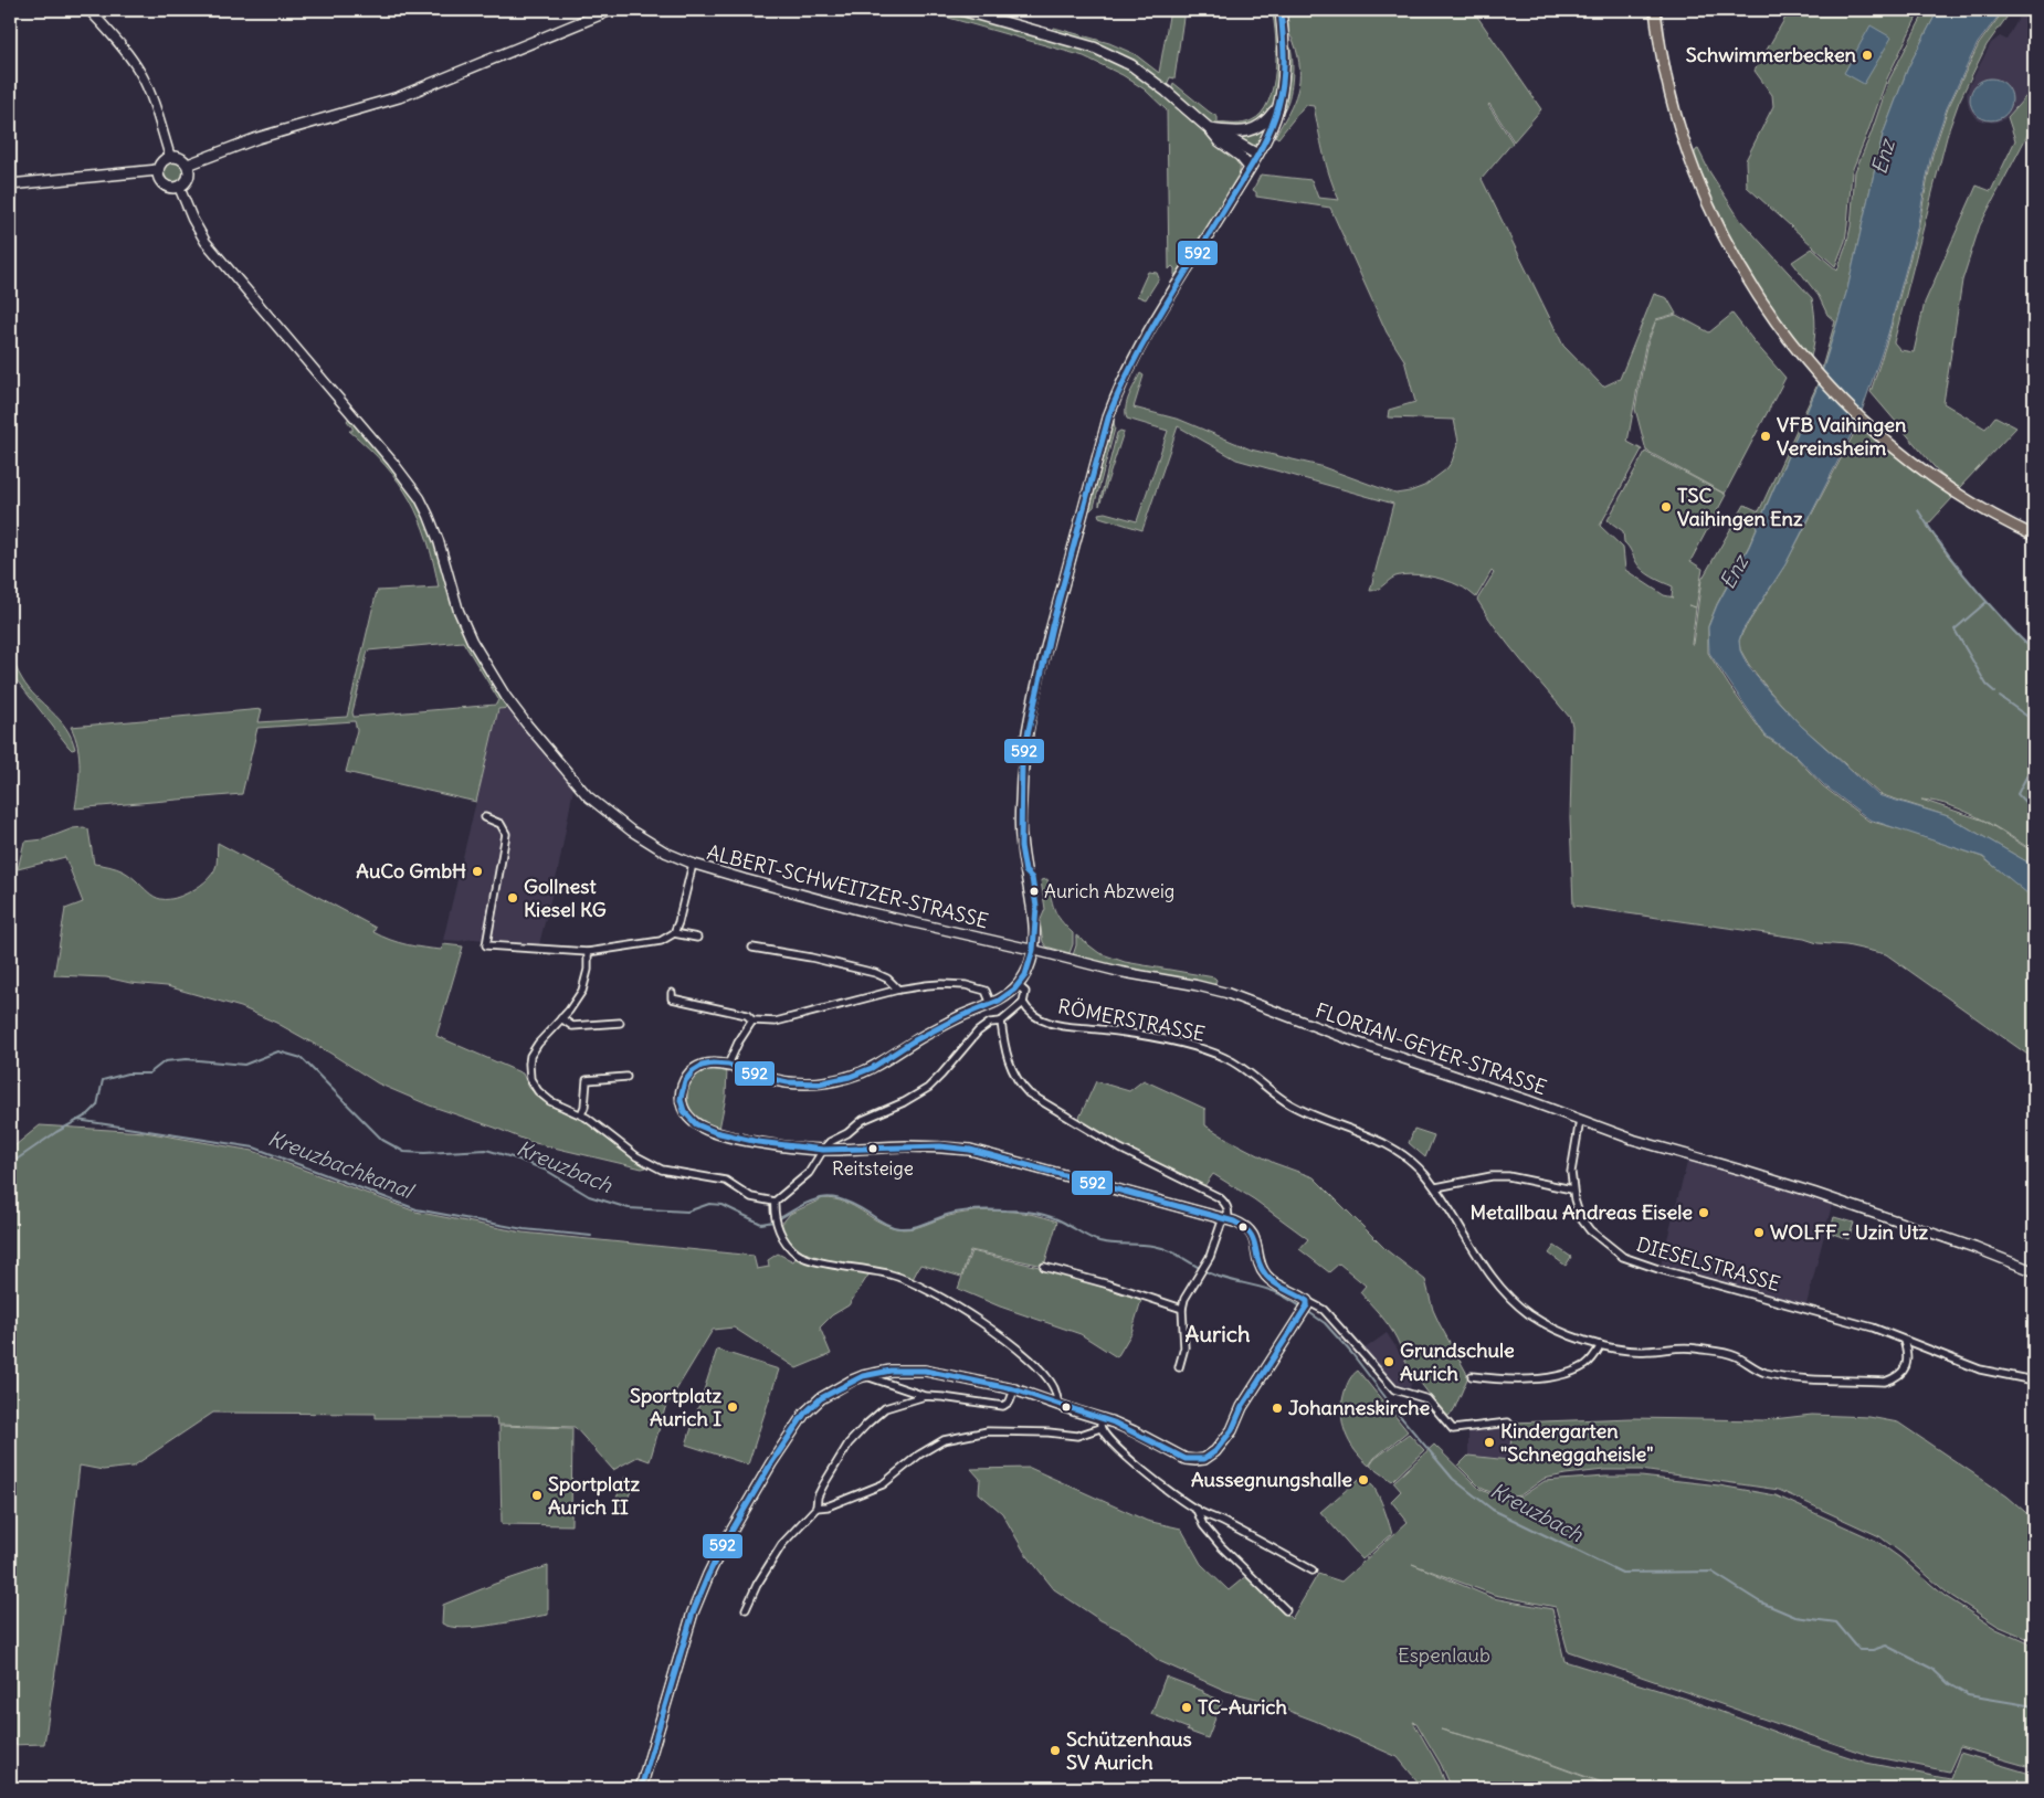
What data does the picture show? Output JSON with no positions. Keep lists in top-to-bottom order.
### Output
{
  "streets": {
    "street": [
      "ALBERT-SCHWEITZER-STRASSE",
      "RÖMERSTRASSE",
      "FLORIAN-GEYER-STRASSE",
      "DIESELSTRASSE"
    ]
  },
  "crossings": [
    ["ALBERT-SCHWEITZER-STRASSE", "FLORIAN-GEYER-STRASSE"],
    ["RÖMERSTRASSE", "DIESELSTRASSE"],
    ["FLORIAN-GEYER-STRASSE", "DIESELSTRASSE"]
  ],
  "districts": ["Aurich"],
  "water": ["Enz", "Kreuzbachkanal", "Kreuzbach"],
  "parks": ["Espenlaub"],
  "places": [
    "Schwimmerbecken",
    "VFB Vaihingen Vereinsheim",
    "TSC Vaihingen Enz",
    "AuCo GmbH",
    "Aurich Abzweig",
    "Gollnest Kiesel KG",
    "Reitsteige",
    "Metallbau Andreas Eisele",
    "WOLFF - Uzin Utz",
    "Grundschule Aurich",
    "Sportplatz Aurich I",
    "Johanneskirche",
    "Kindergarten \"Schneggaheisle\"",
    "Aussegnungshalle",
    "Sportplatz Aurich II",
    "TC-Aurich",
    "Schützenhaus SV Aurich"
  ],
  "lines": ["transit line 592"]
}
